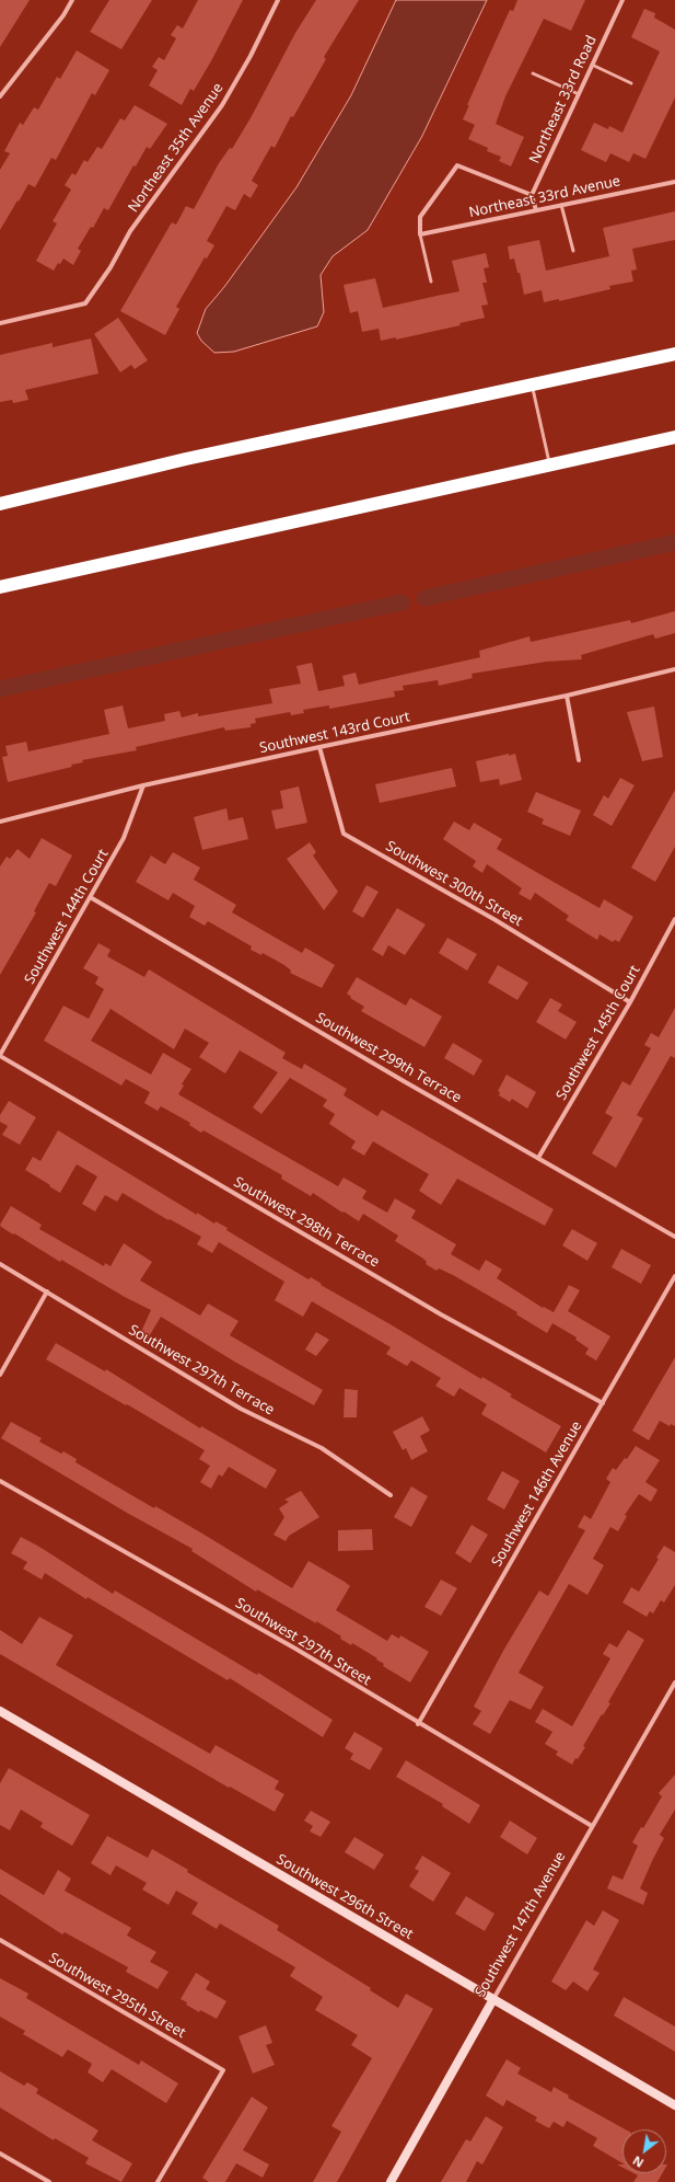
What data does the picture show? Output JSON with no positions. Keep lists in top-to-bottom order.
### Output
{
  "streets": {
    "street": [
      "Northeast 33rd Road",
      "Northeast 35th Avenue",
      "Northeast 33rd Avenue",
      "Southwest 143rd Court",
      "Southwest 300th Street",
      "Southwest 144th Court",
      "Southwest 145th Court",
      "Southwest 299th Terrace",
      "Southwest 298th Terrace",
      "Southwest 297th Terrace",
      "Southwest 146th Avenue",
      "Southwest 297th Street",
      "Southwest 296th Street",
      "Southwest 147th Avenue",
      "Southwest 295th Street"
    ]
  },
  "crossings": [
    ["Southwest 143rd Court", "Southwest 300th Street"],
    ["Southwest 143rd Court", "Southwest 144th Court"],
    ["Southwest 300th Street", "Southwest 145th Court"],
    ["Southwest 144th Court", "Southwest 299th Terrace"],
    ["Southwest 144th Court", "Southwest 298th Terrace"],
    ["Southwest 145th Court", "Southwest 299th Terrace"],
    ["Southwest 298th Terrace", "Southwest 146th Avenue"],
    ["Southwest 146th Avenue", "Southwest 297th Street"],
    ["Southwest 297th Street", "Southwest 147th Avenue"],
    ["Southwest 296th Street", "Southwest 147th Avenue"]
  ],
  "north": "bottom left"
}
